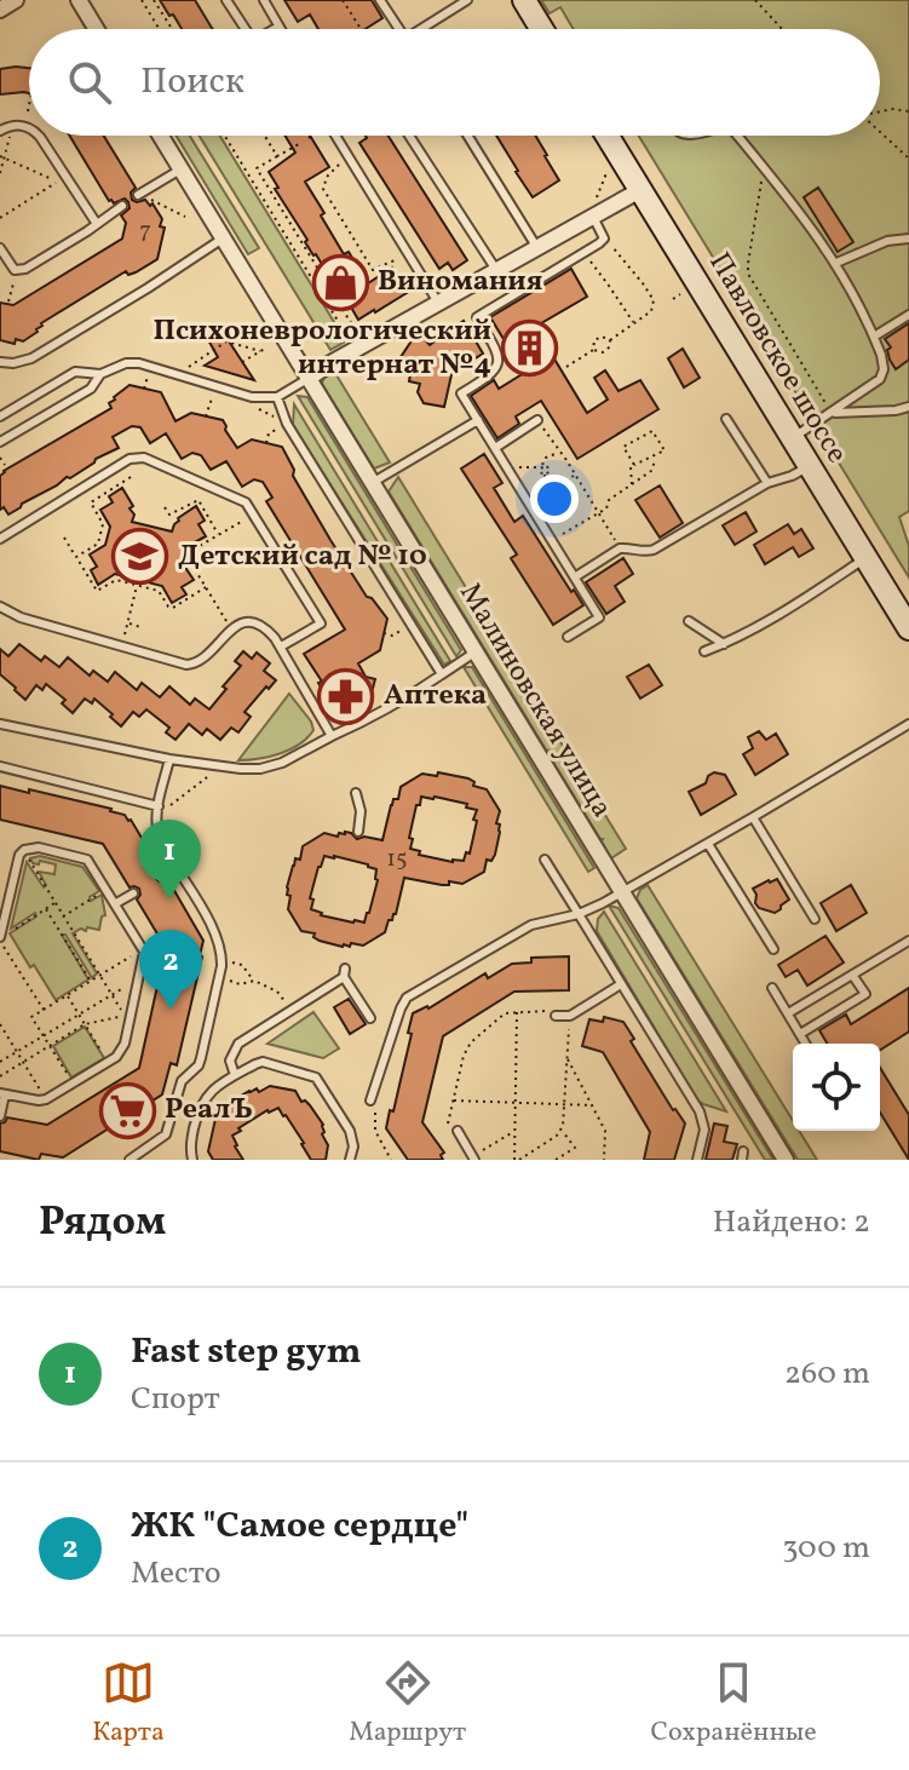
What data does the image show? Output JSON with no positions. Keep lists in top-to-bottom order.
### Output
{
  "streets": {
    "main road": ["Павловское шоссе"],
    "street": ["Малиновская улица"]
  },
  "places": {
    "shop": ["Виномания"],
    "building": ["Психоневрологический интернат №4"],
    "school or university": ["Детский сад № 10"],
    "pharmacy": ["Аптека"],
    "supermarket": ["РеалЪ"]
  },
  "house_numbers": ["7", "15"],
  "page": {
    "search": "Поиск",
    "pins": ["1", "2"],
    "heading": ["Рядом", "Найдено: 2"],
    "list": [
      {
        "mark": "1",
        "name": "Fast step gym",
        "note": "Спорт",
        "value": "260 m"
      },
      {
        "mark": "2",
        "name": "ЖК \"Самое сердце\"",
        "note": "Место",
        "value": "300 m"
      }
    ],
    "nav": ["Карта", "Маршрут", "Сохранённые"]
  }
}
